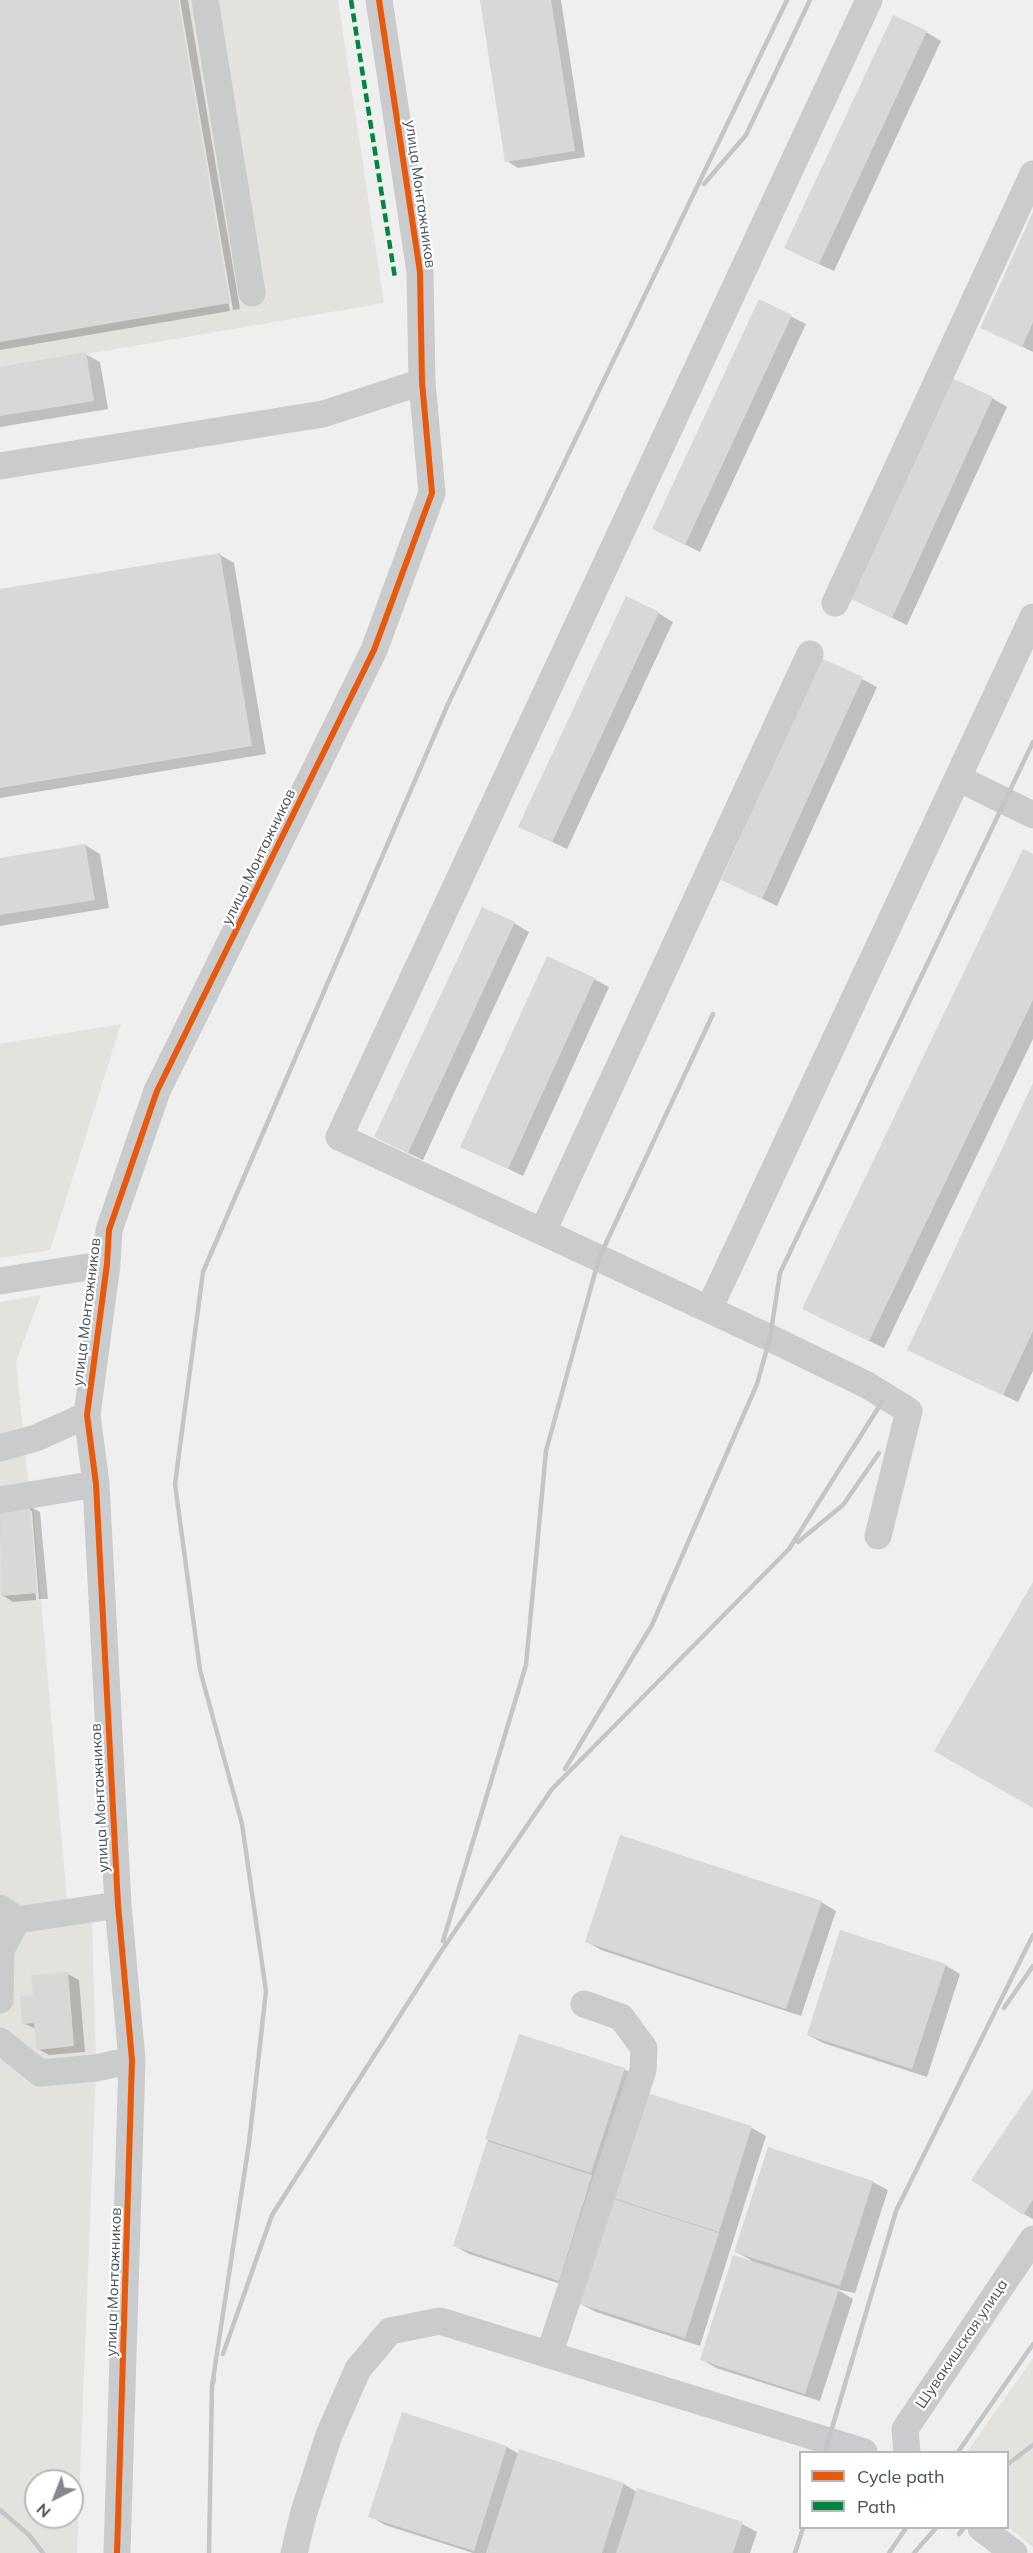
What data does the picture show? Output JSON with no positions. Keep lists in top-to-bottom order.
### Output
{
  "streets": {
    "street": ["улица Монтажников", "Шувакишская улица"]
  },
  "legend": ["Cycle path", "Path"],
  "north": "bottom left"
}
